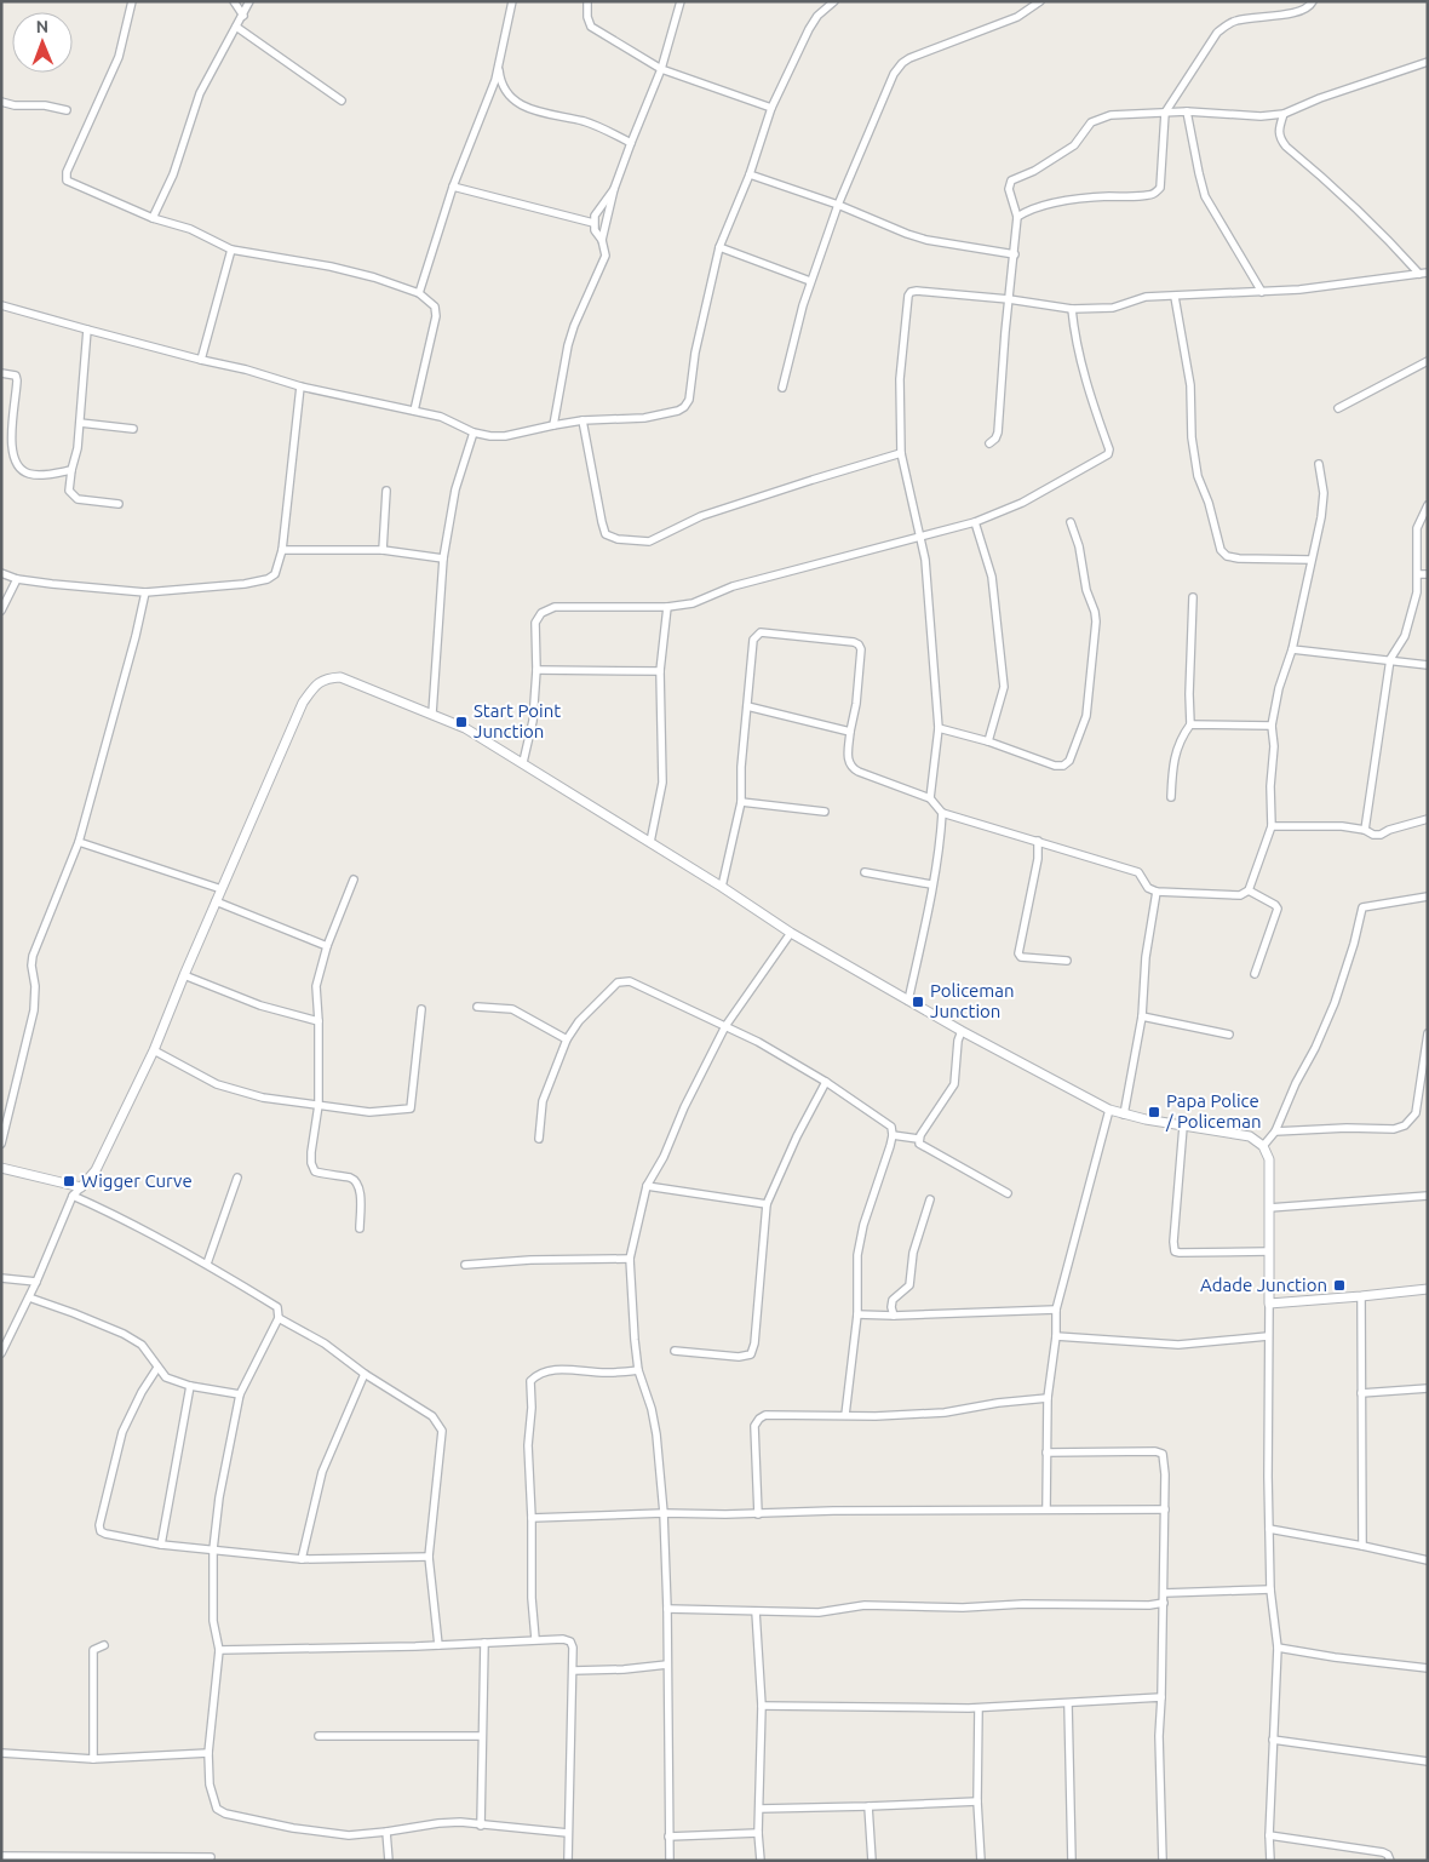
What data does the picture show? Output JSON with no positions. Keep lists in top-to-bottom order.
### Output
{
  "places": {
    "transit": [
      "Start Point Junction",
      "Policeman Junction",
      "Papa Police / Policeman",
      "Wigger Curve",
      "Adade Junction"
    ]
  },
  "north": "top"
}
